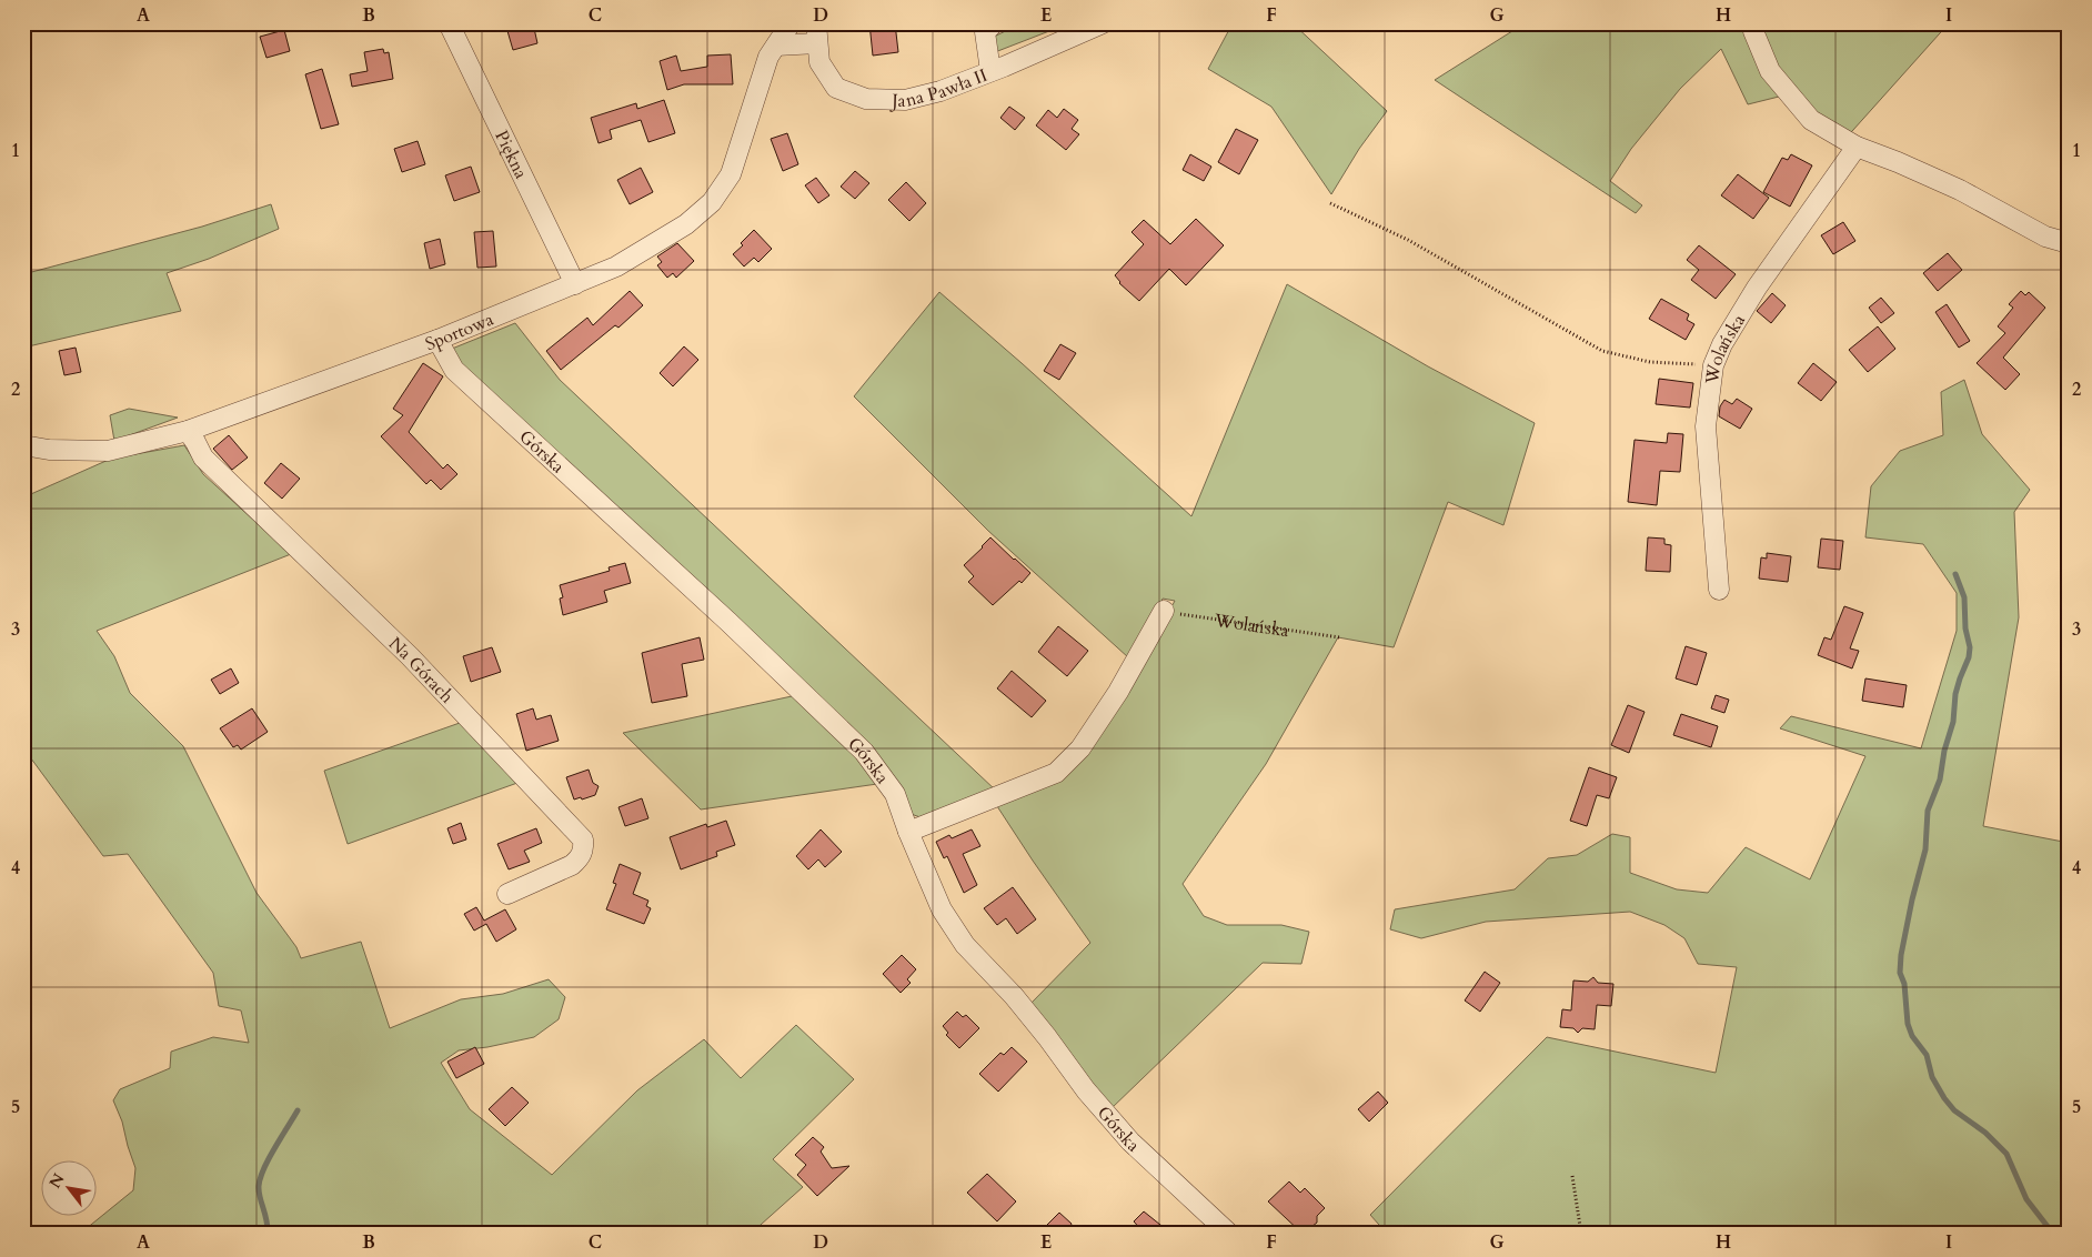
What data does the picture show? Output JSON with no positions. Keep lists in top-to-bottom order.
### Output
{
  "streets": {
    "street": [
      "Jana Pawła II",
      "Piękna",
      "Sportowa",
      "Wolańska",
      "Górska",
      "Na Górach"
    ]
  },
  "crossings": [
    ["Piękna", "Sportowa"],
    ["Sportowa", "Górska"],
    ["Sportowa", "Na Górach"]
  ],
  "north": "top left",
  "grid": {
    "columns": [
      "A",
      "B",
      "C",
      "D",
      "E",
      "F",
      "G",
      "H",
      "I"
    ],
    "rows": [
      "1",
      "2",
      "3",
      "4",
      "5"
    ]
  }
}
